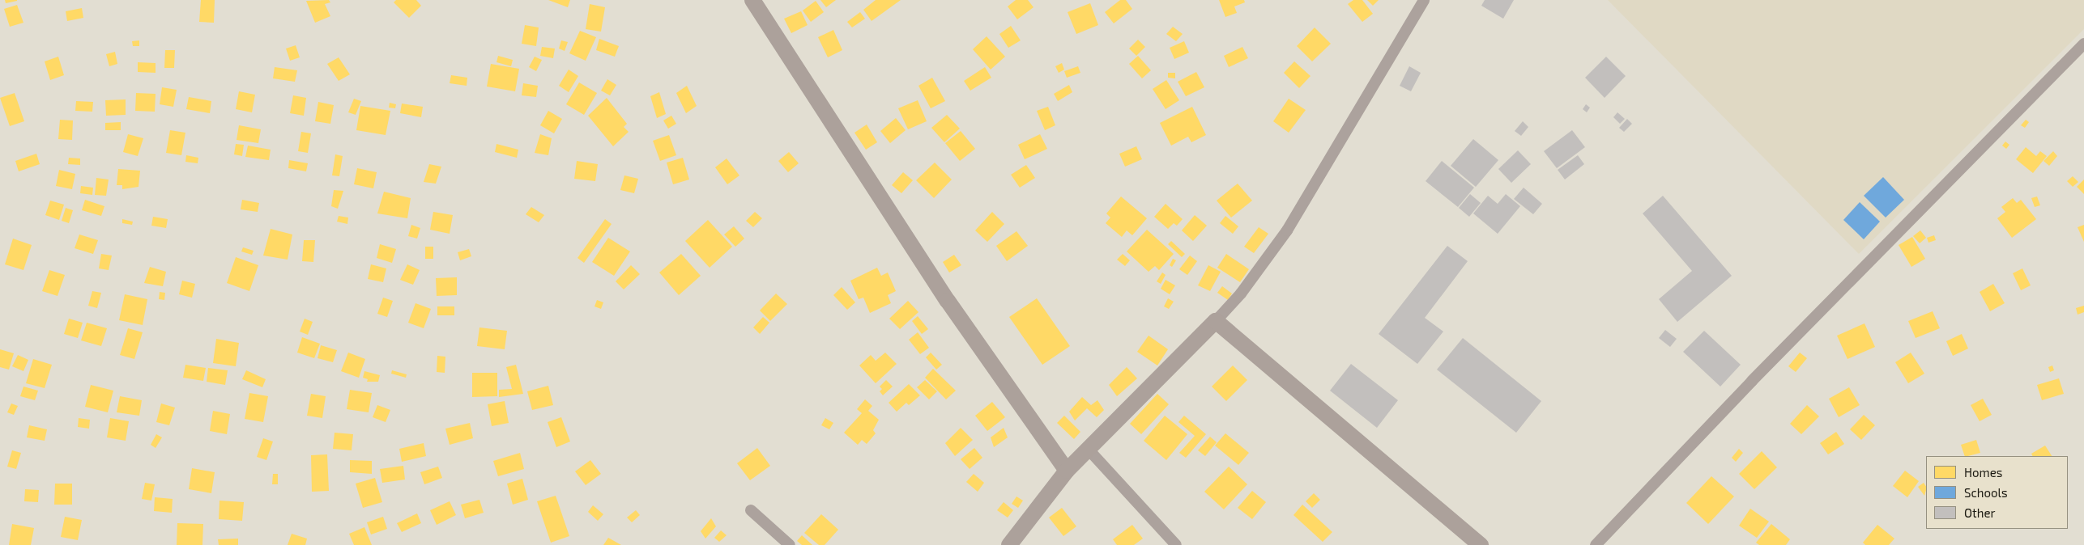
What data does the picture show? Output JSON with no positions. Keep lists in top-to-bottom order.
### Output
{
  "legend": ["Homes", "Schools", "Other"]
}
